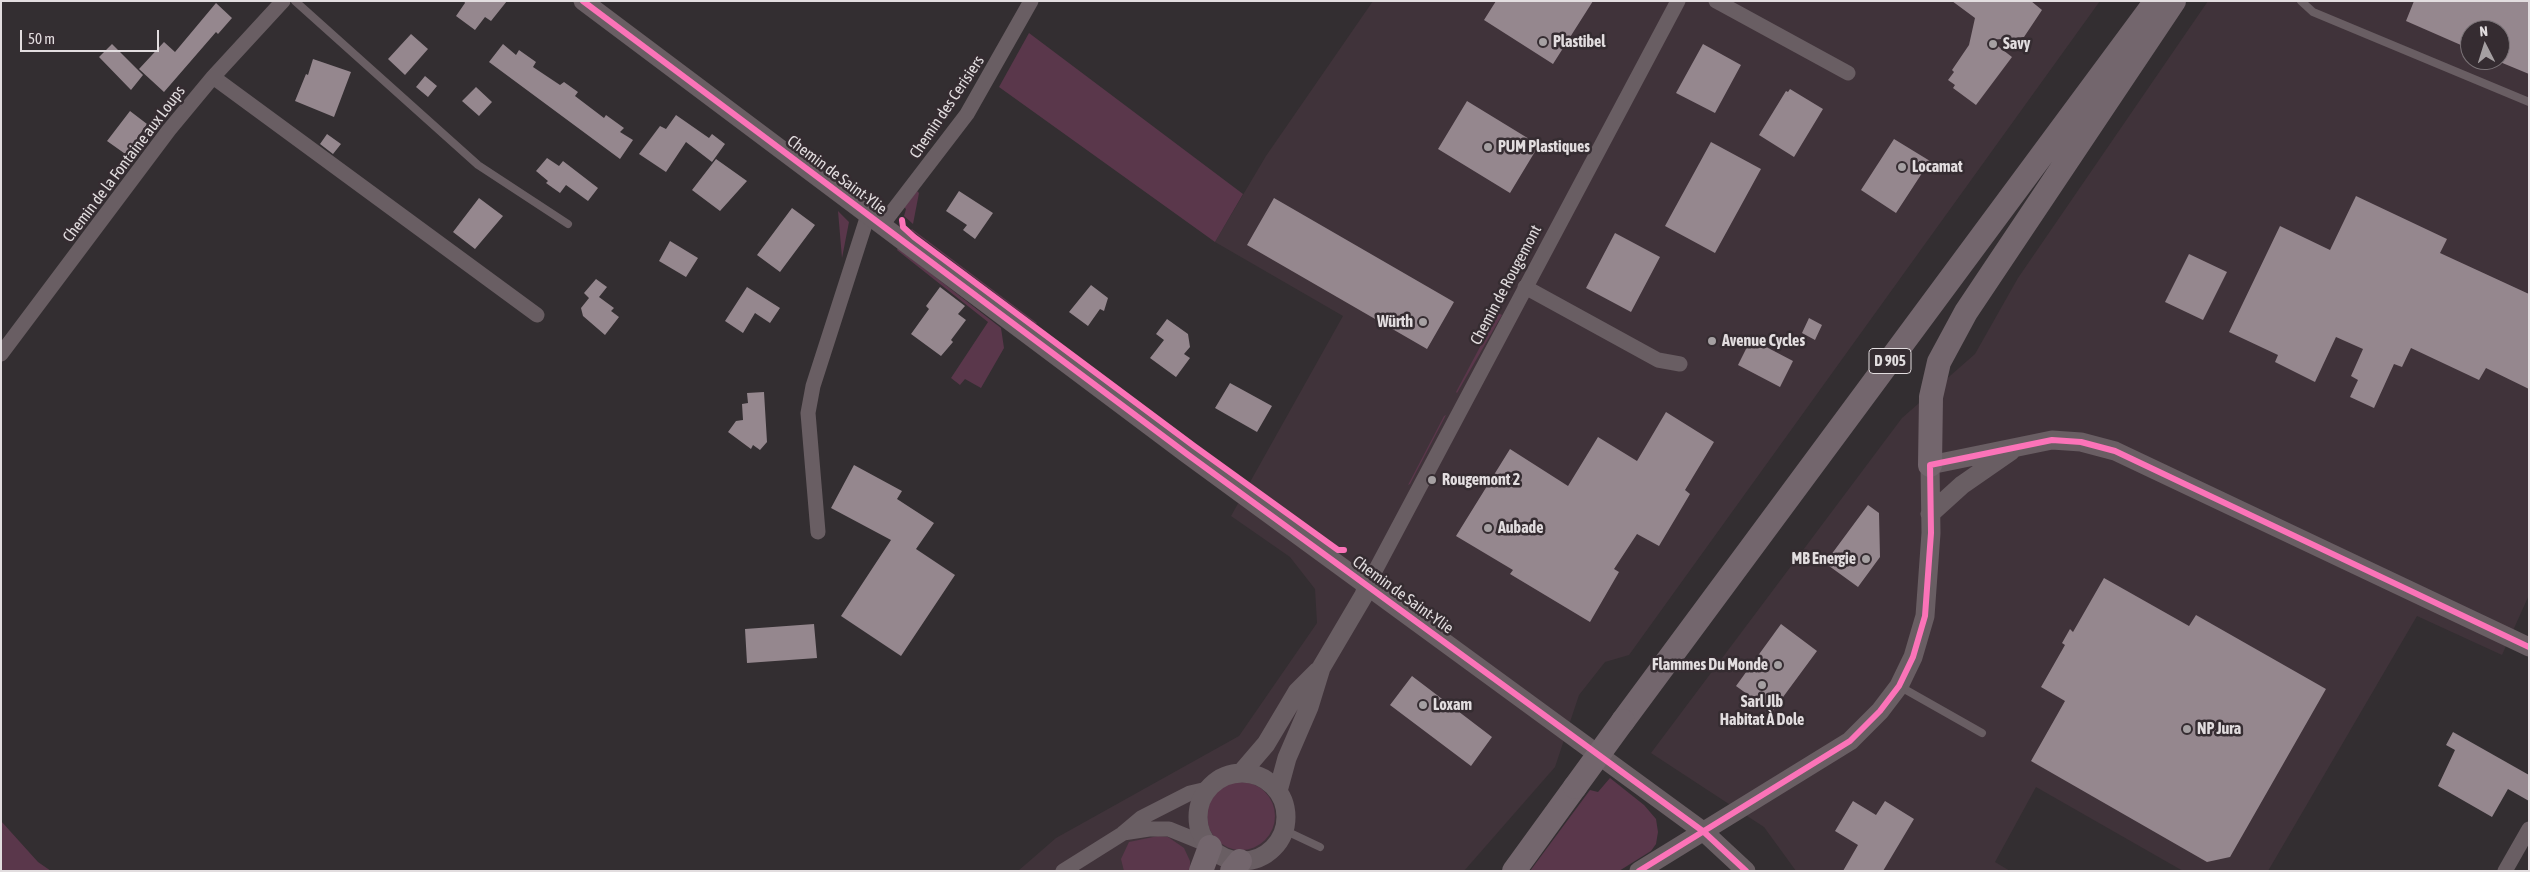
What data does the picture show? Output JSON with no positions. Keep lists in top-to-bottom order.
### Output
{
  "streets": {
    "main road": ["D 905"],
    "street": [
      "Chemin des Cerisiers",
      "Chemin de la Fontaine aux Loups",
      "Chemin de Saint-Ylie",
      "Chemin de Rougemont"
    ]
  },
  "crossings": [
    ["Chemin des Cerisiers", "Chemin de Saint-Ylie"],
    ["Chemin de Saint-Ylie", "Chemin de Rougemont"]
  ],
  "places": [
    "Plastibel",
    "Savy",
    "PUM Plastiques",
    "Locamat",
    "Würth",
    "Avenue Cycles",
    "Rougemont 2",
    "Aubade",
    "MB Energie",
    "Flammes Du Monde",
    "Sarl Jlb Habitat À Dole",
    "Loxam",
    "NP Jura"
  ],
  "scale_bar": "50 m",
  "north": "top"
}
